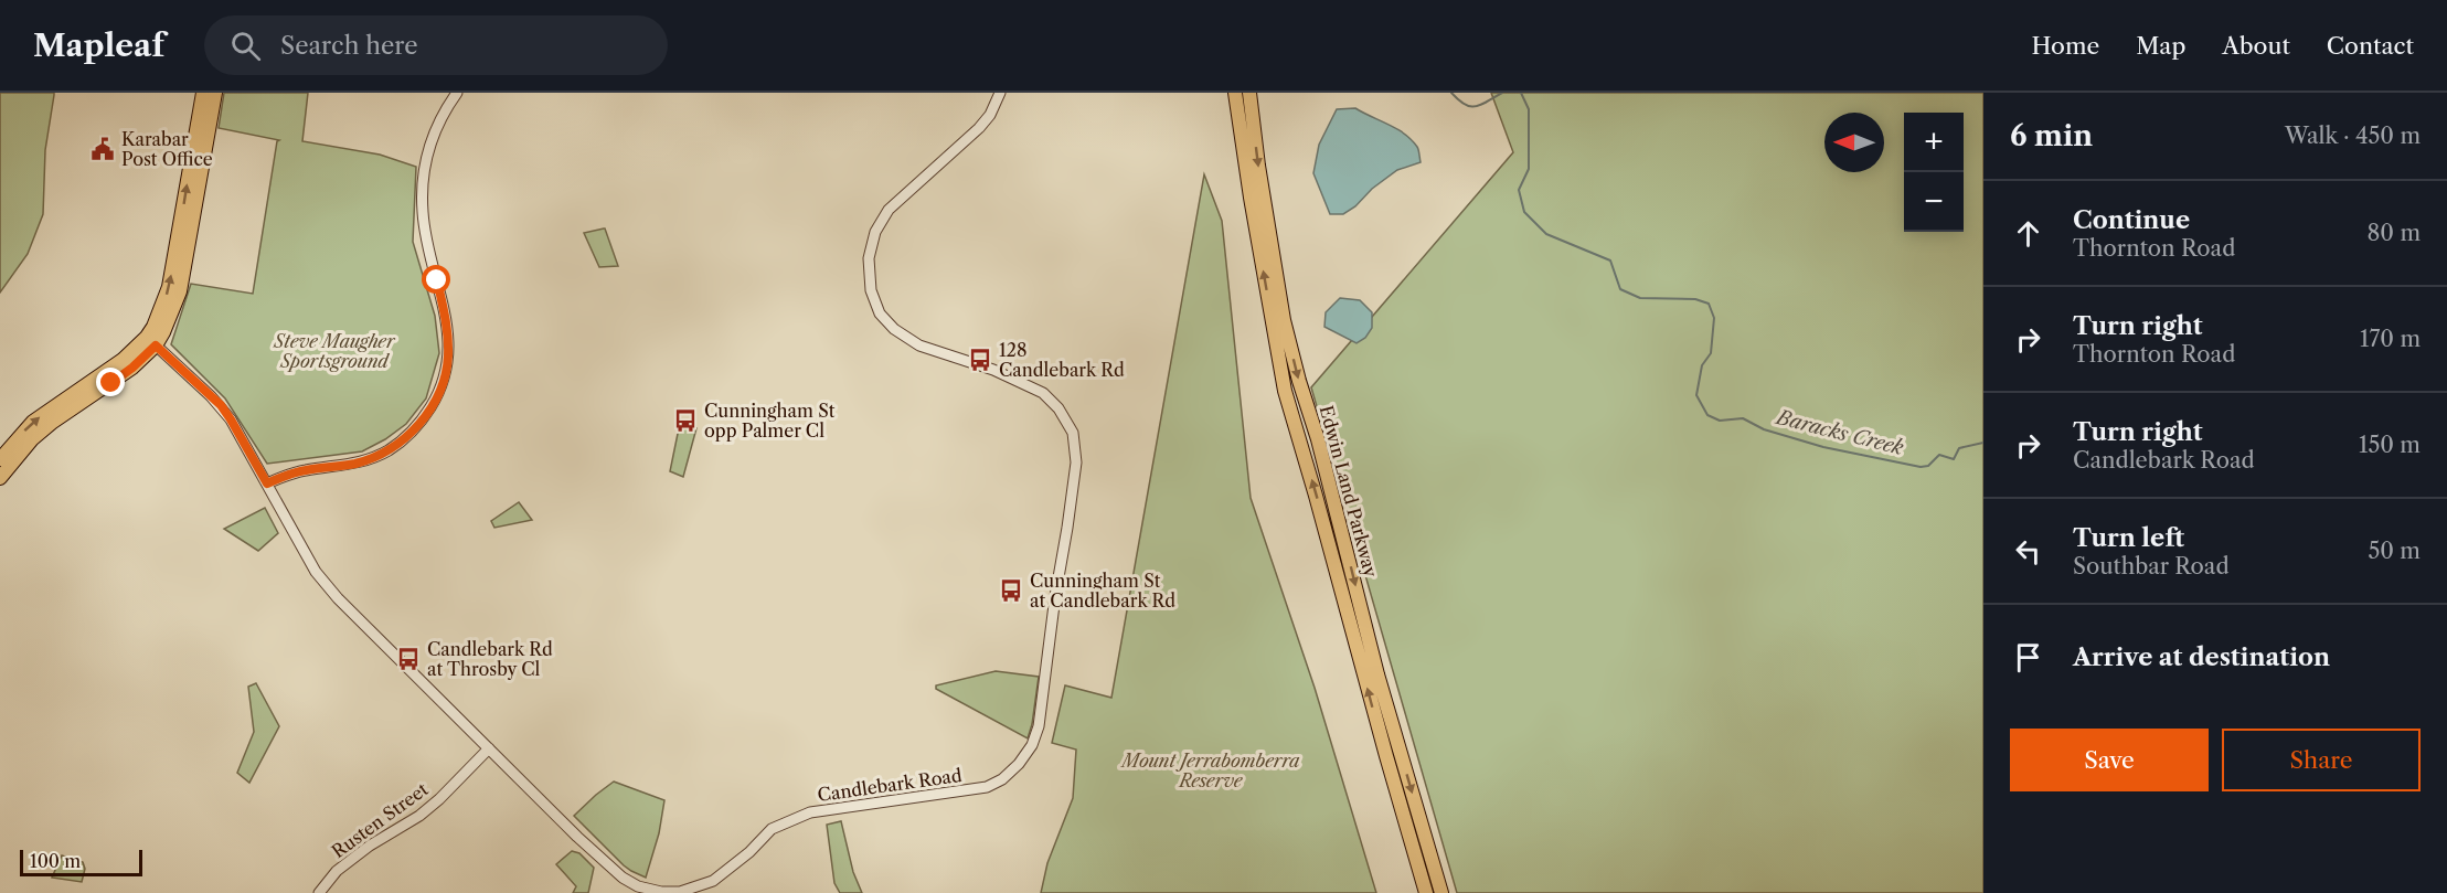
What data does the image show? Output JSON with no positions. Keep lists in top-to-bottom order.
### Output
{
  "streets": {
    "main road": ["Edwin Land Parkway"],
    "street": ["Candlebark Road", "Rusten Street"]
  },
  "crossings": [
    ["Candlebark Road", "Rusten Street"]
  ],
  "water": ["Baracks Creek"],
  "parks": ["Steve Maugher Sportsground", "Mount Jerrabomberra Reserve"],
  "places": {
    "public building": ["Karabar Post Office"],
    "bus stop": [
      "128 Candlebark Rd",
      "Cunningham St opp Palmer Cl",
      "Cunningham St at Candlebark Rd",
      "Candlebark Rd at Throsby Cl"
    ]
  },
  "scale_bar": "100 m",
  "north": "left",
  "page": {
    "header": "Mapleaf",
    "search": "Search here",
    "nav": [
      "Home",
      "Map",
      "About",
      "Contact"
    ],
    "heading": ["6 min", "Walk · 450 m"],
    "map_buttons": ["+", "−"],
    "list": [
      ["Continue", "Thornton Road", "80 m"],
      ["Turn right", "Thornton Road", "170 m"],
      ["Turn right", "Candlebark Road", "150 m"],
      ["Turn left", "Southbar Road", "50 m"],
      "Arrive at destination"
    ],
    "buttons": ["Save", "Share"],
    "scale": "100 m"
  }
}
